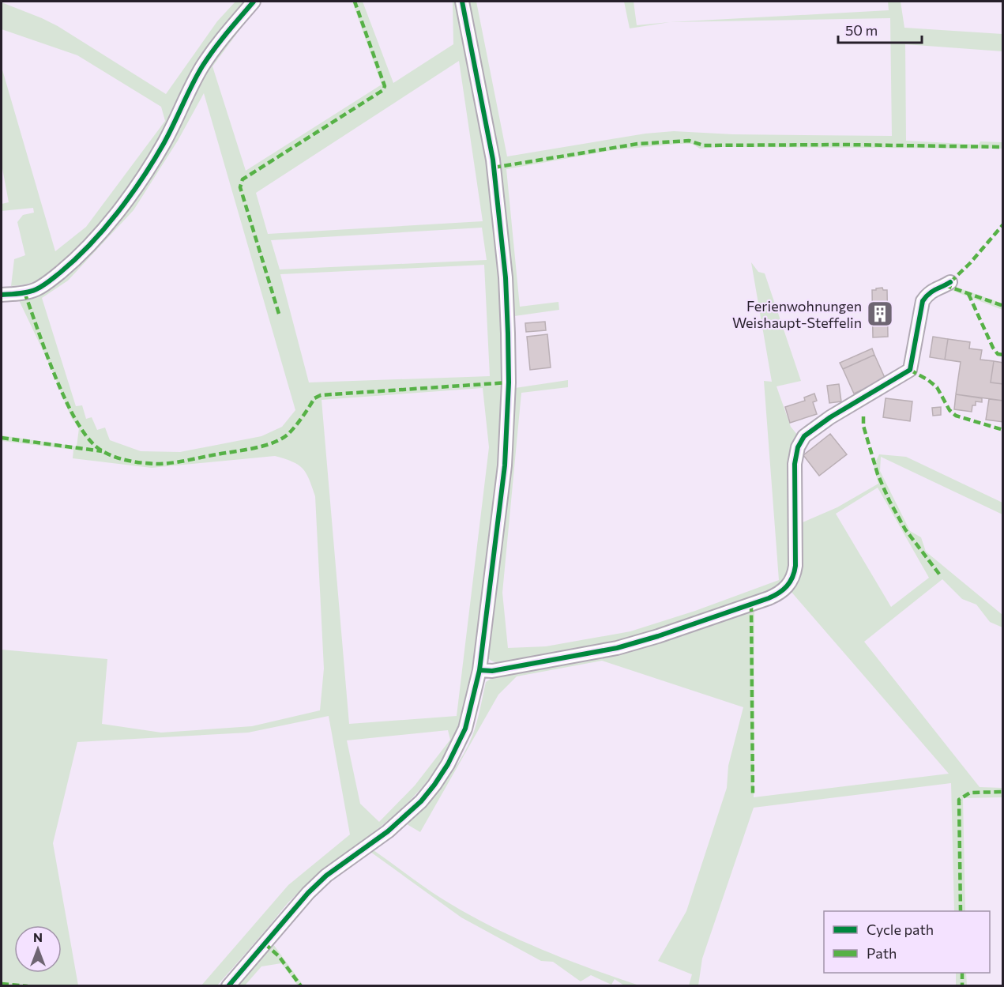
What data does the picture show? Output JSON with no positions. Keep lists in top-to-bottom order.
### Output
{
  "places": {
    "building": ["Ferienwohnungen Weishaupt-Steffelin"]
  },
  "legend": ["Cycle path", "Path"],
  "scale_bar": "50 m",
  "north": "top"
}
